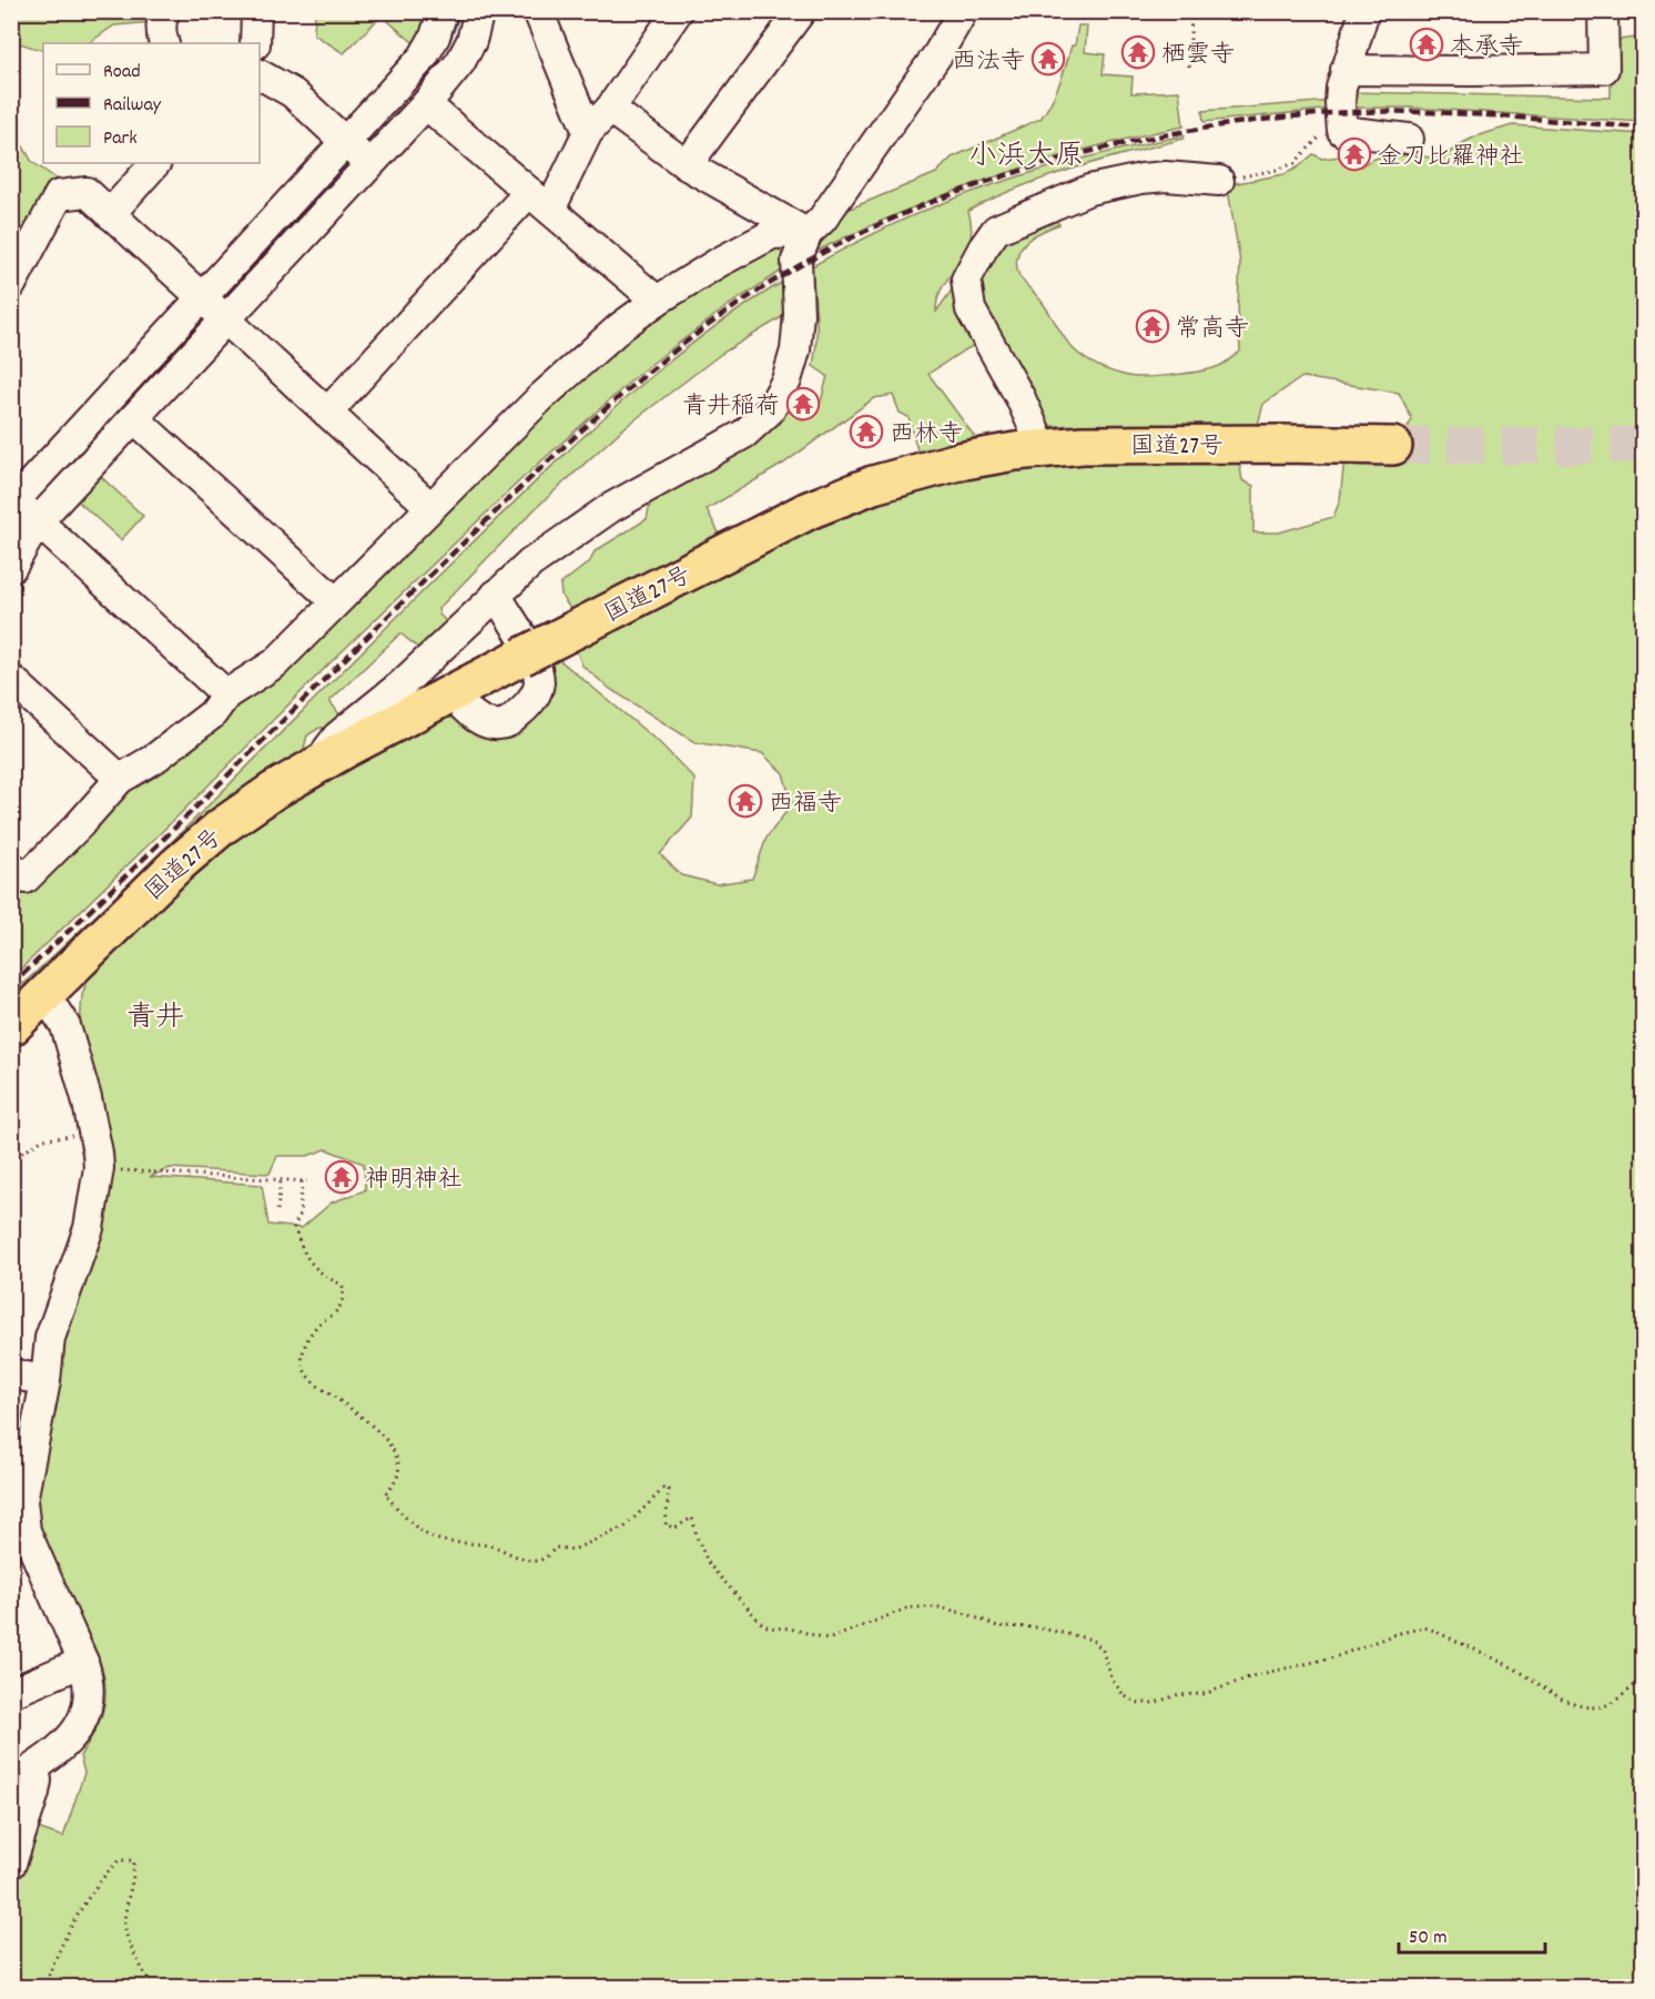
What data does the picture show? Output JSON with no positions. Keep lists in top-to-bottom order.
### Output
{
  "streets": {
    "highway": ["国道27号"]
  },
  "districts": ["小浜大原", "青井"],
  "places": {
    "temple": [
      "本承寺",
      "栖雲寺",
      "西法寺",
      "金刀比羅神社",
      "常高寺",
      "青井稲荷",
      "西林寺",
      "西福寺",
      "神明神社"
    ]
  },
  "legend": ["Road", "Railway", "Park"],
  "scale_bar": "50 m"
}
